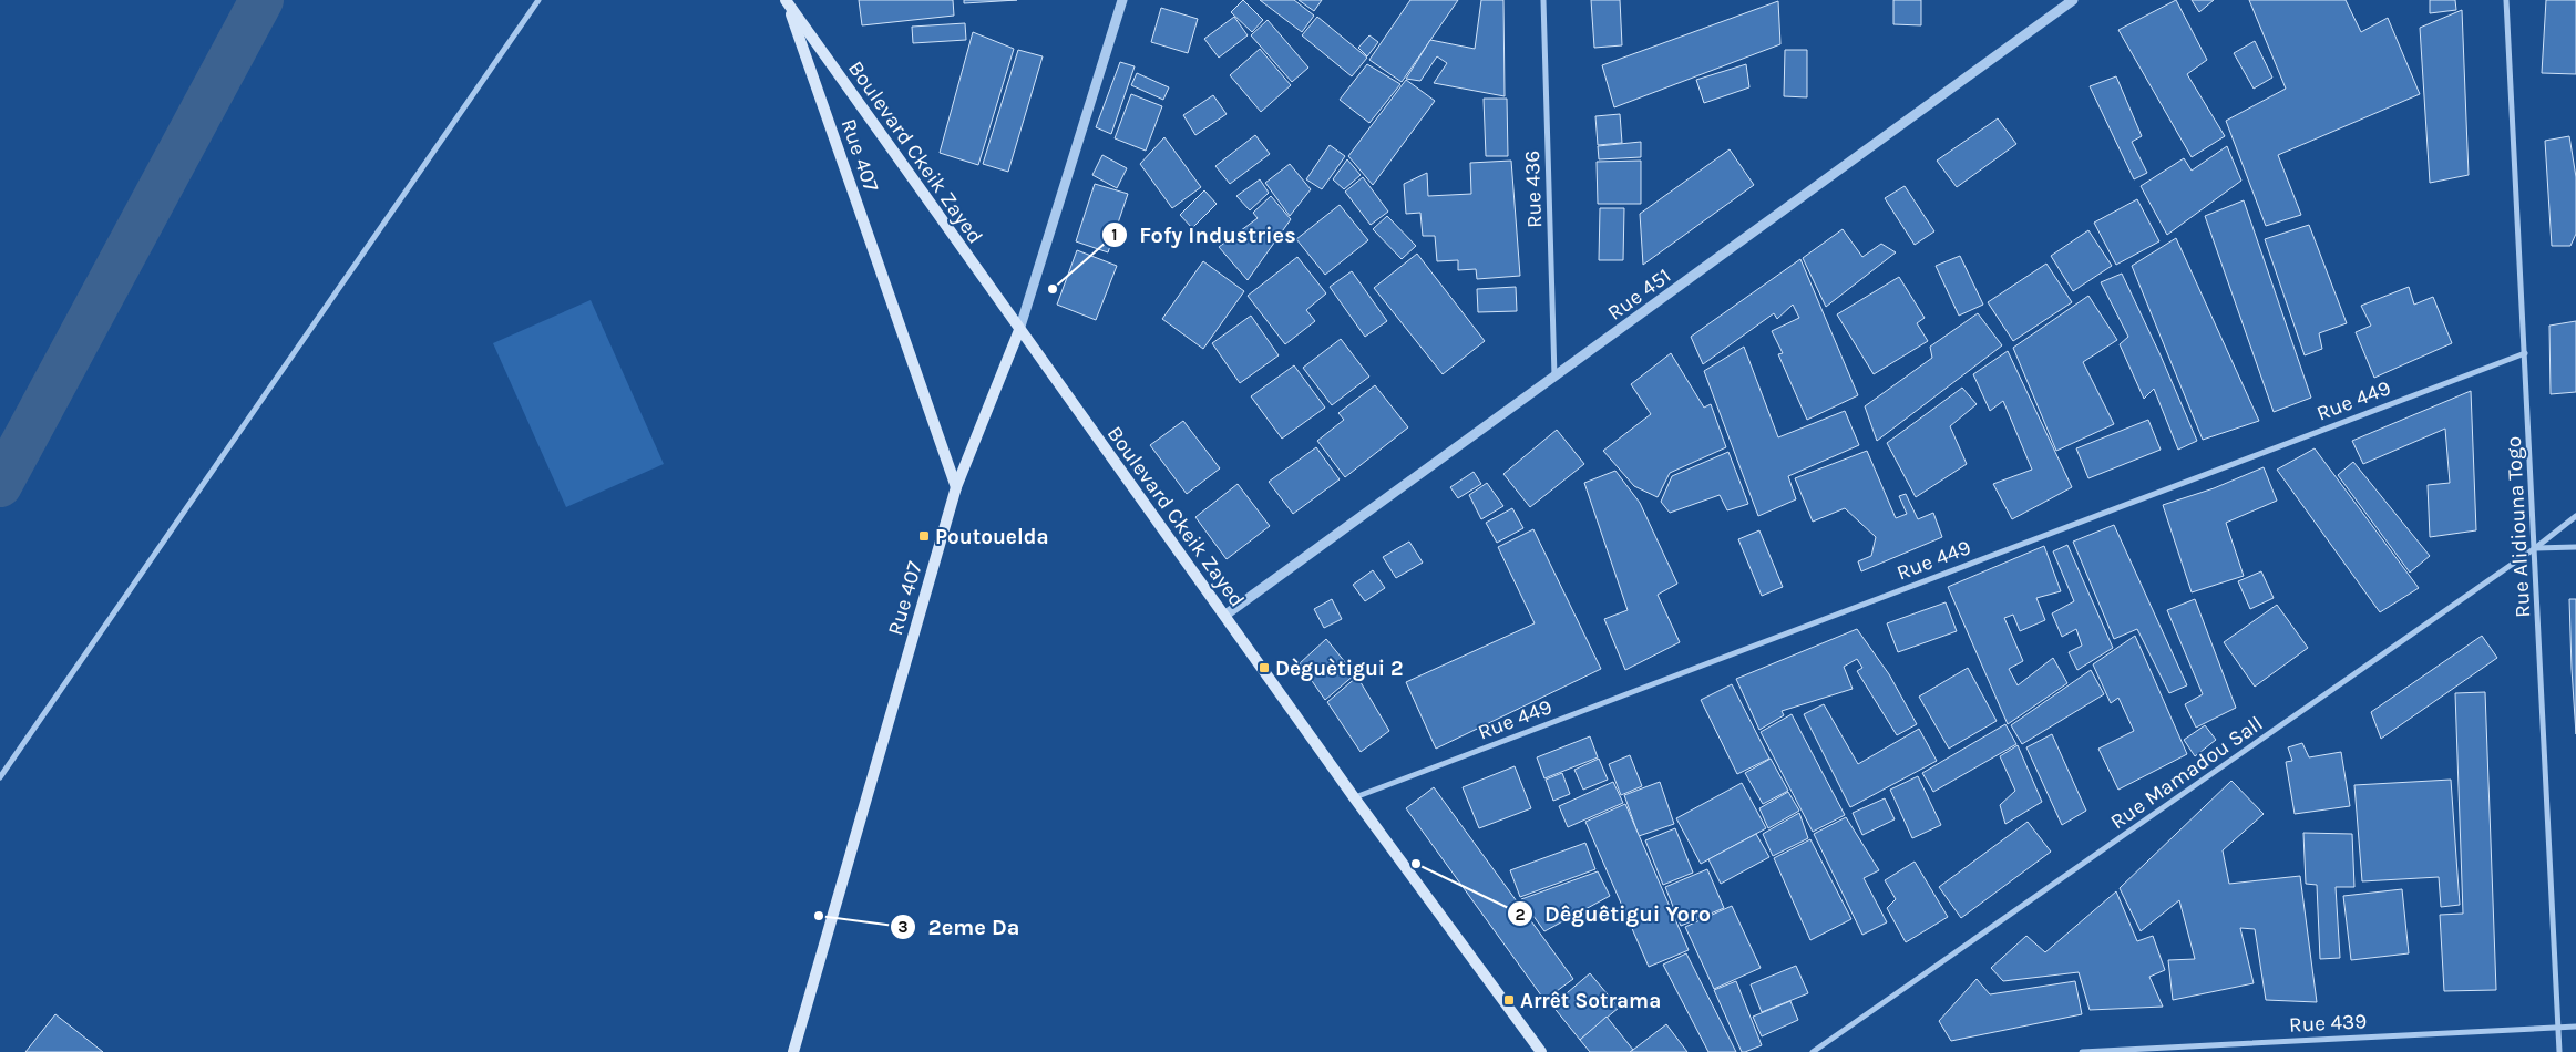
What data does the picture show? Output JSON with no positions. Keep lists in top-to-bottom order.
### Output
{
  "streets": {
    "main road": ["Boulevard Ckeik Zayed", "Rue 407"],
    "street": [
      "Rue 436",
      "Rue 451",
      "Rue 449",
      "Rue Alidiouna Togo",
      "Rue Mamadou Sall",
      "Rue 439"
    ]
  },
  "crossings": [
    ["Boulevard Ckeik Zayed", "Rue 407"],
    ["Boulevard Ckeik Zayed", "Rue 451"],
    ["Boulevard Ckeik Zayed", "Rue 449"],
    ["Rue 436", "Rue 451"],
    ["Rue 449", "Rue Alidiouna Togo"],
    ["Rue Alidiouna Togo", "Rue Mamadou Sall"],
    ["Rue Alidiouna Togo", "Rue 439"]
  ],
  "places": {
    "other": ["Fofy Industries", "Dêguêtigui Yoro", "2eme Da"],
    "transit": ["Poutouelda", "Dèguètigui 2", "Arrêt Sotrama"]
  }
}
